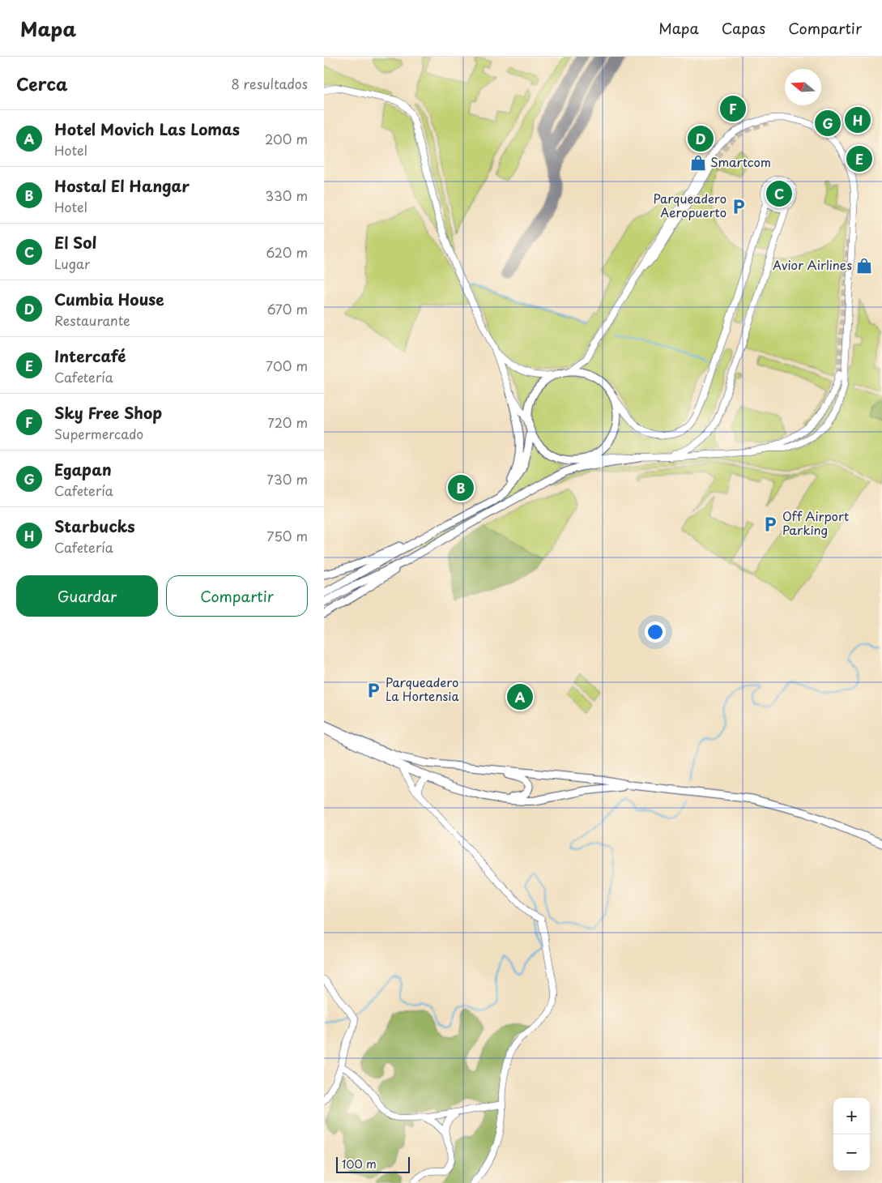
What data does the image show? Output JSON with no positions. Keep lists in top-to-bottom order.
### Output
{
  "places": {
    "shop": ["Smartcom", "Avior Airlines"],
    "parking": ["Parqueadero Aeropuerto", "Off Airport Parking", "Parqueadero La Hortensia"]
  },
  "scale_bar": "100 m",
  "north": "left",
  "page": {
    "header": "Mapa",
    "nav": ["Mapa", "Capas", "Compartir"],
    "heading": ["Cerca", "8 resultados"],
    "pins": [
      "F",
      "H",
      "G",
      "D",
      "E",
      "C",
      "B",
      "A"
    ],
    "list": [
      {
        "mark": "A",
        "name": "Hotel Movich Las Lomas",
        "note": "Hotel",
        "value": "200 m"
      },
      {
        "mark": "B",
        "name": "Hostal El Hangar",
        "note": "Hotel",
        "value": "330 m"
      },
      {
        "mark": "C",
        "name": "El Sol",
        "note": "Lugar",
        "value": "620 m"
      },
      {
        "mark": "D",
        "name": "Cumbia House",
        "note": "Restaurante",
        "value": "670 m"
      },
      {
        "mark": "E",
        "name": "Intercafé",
        "note": "Cafetería",
        "value": "700 m"
      },
      {
        "mark": "F",
        "name": "Sky Free Shop",
        "note": "Supermercado",
        "value": "720 m"
      },
      {
        "mark": "G",
        "name": "Egapan",
        "note": "Cafetería",
        "value": "730 m"
      },
      {
        "mark": "H",
        "name": "Starbucks",
        "note": "Cafetería",
        "value": "750 m"
      }
    ],
    "buttons": ["Guardar", "Compartir"],
    "map_buttons": ["+", "−"],
    "scale": "100 m"
  }
}
